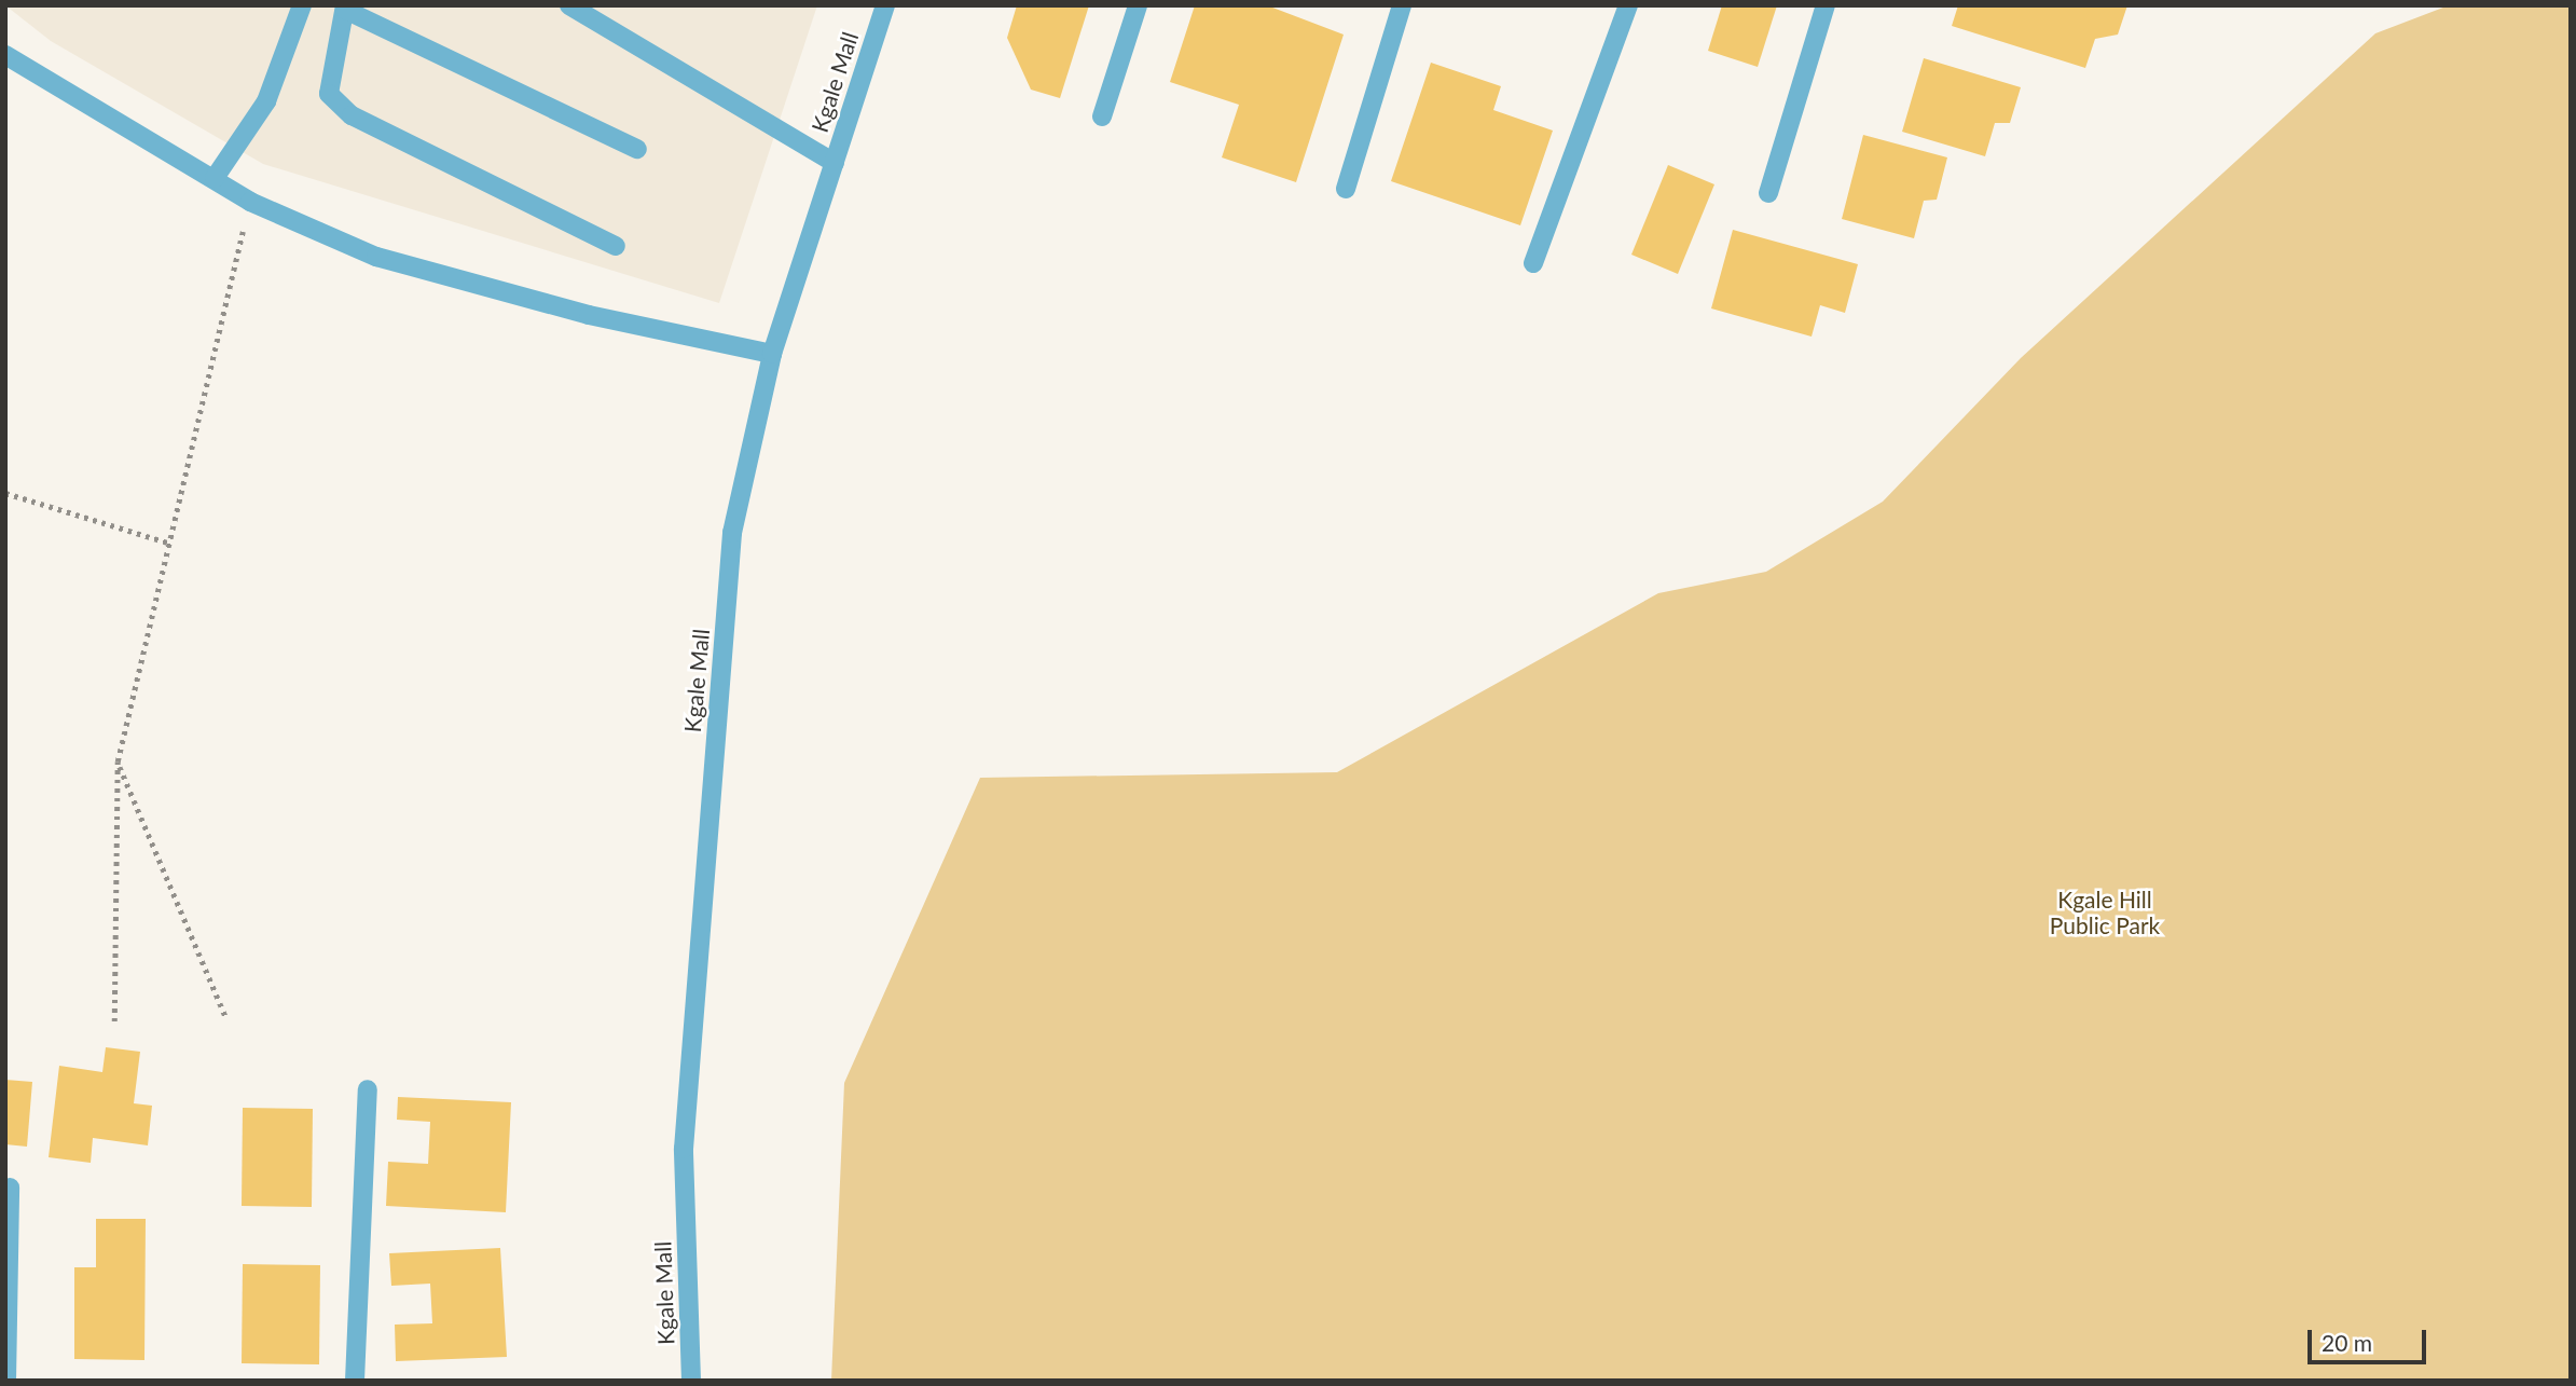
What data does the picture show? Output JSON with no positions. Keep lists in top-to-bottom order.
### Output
{
  "streets": {
    "street": ["Kgale Mall"]
  },
  "parks": ["Kgale Hill Public Park"],
  "scale_bar": "20 m"
}
